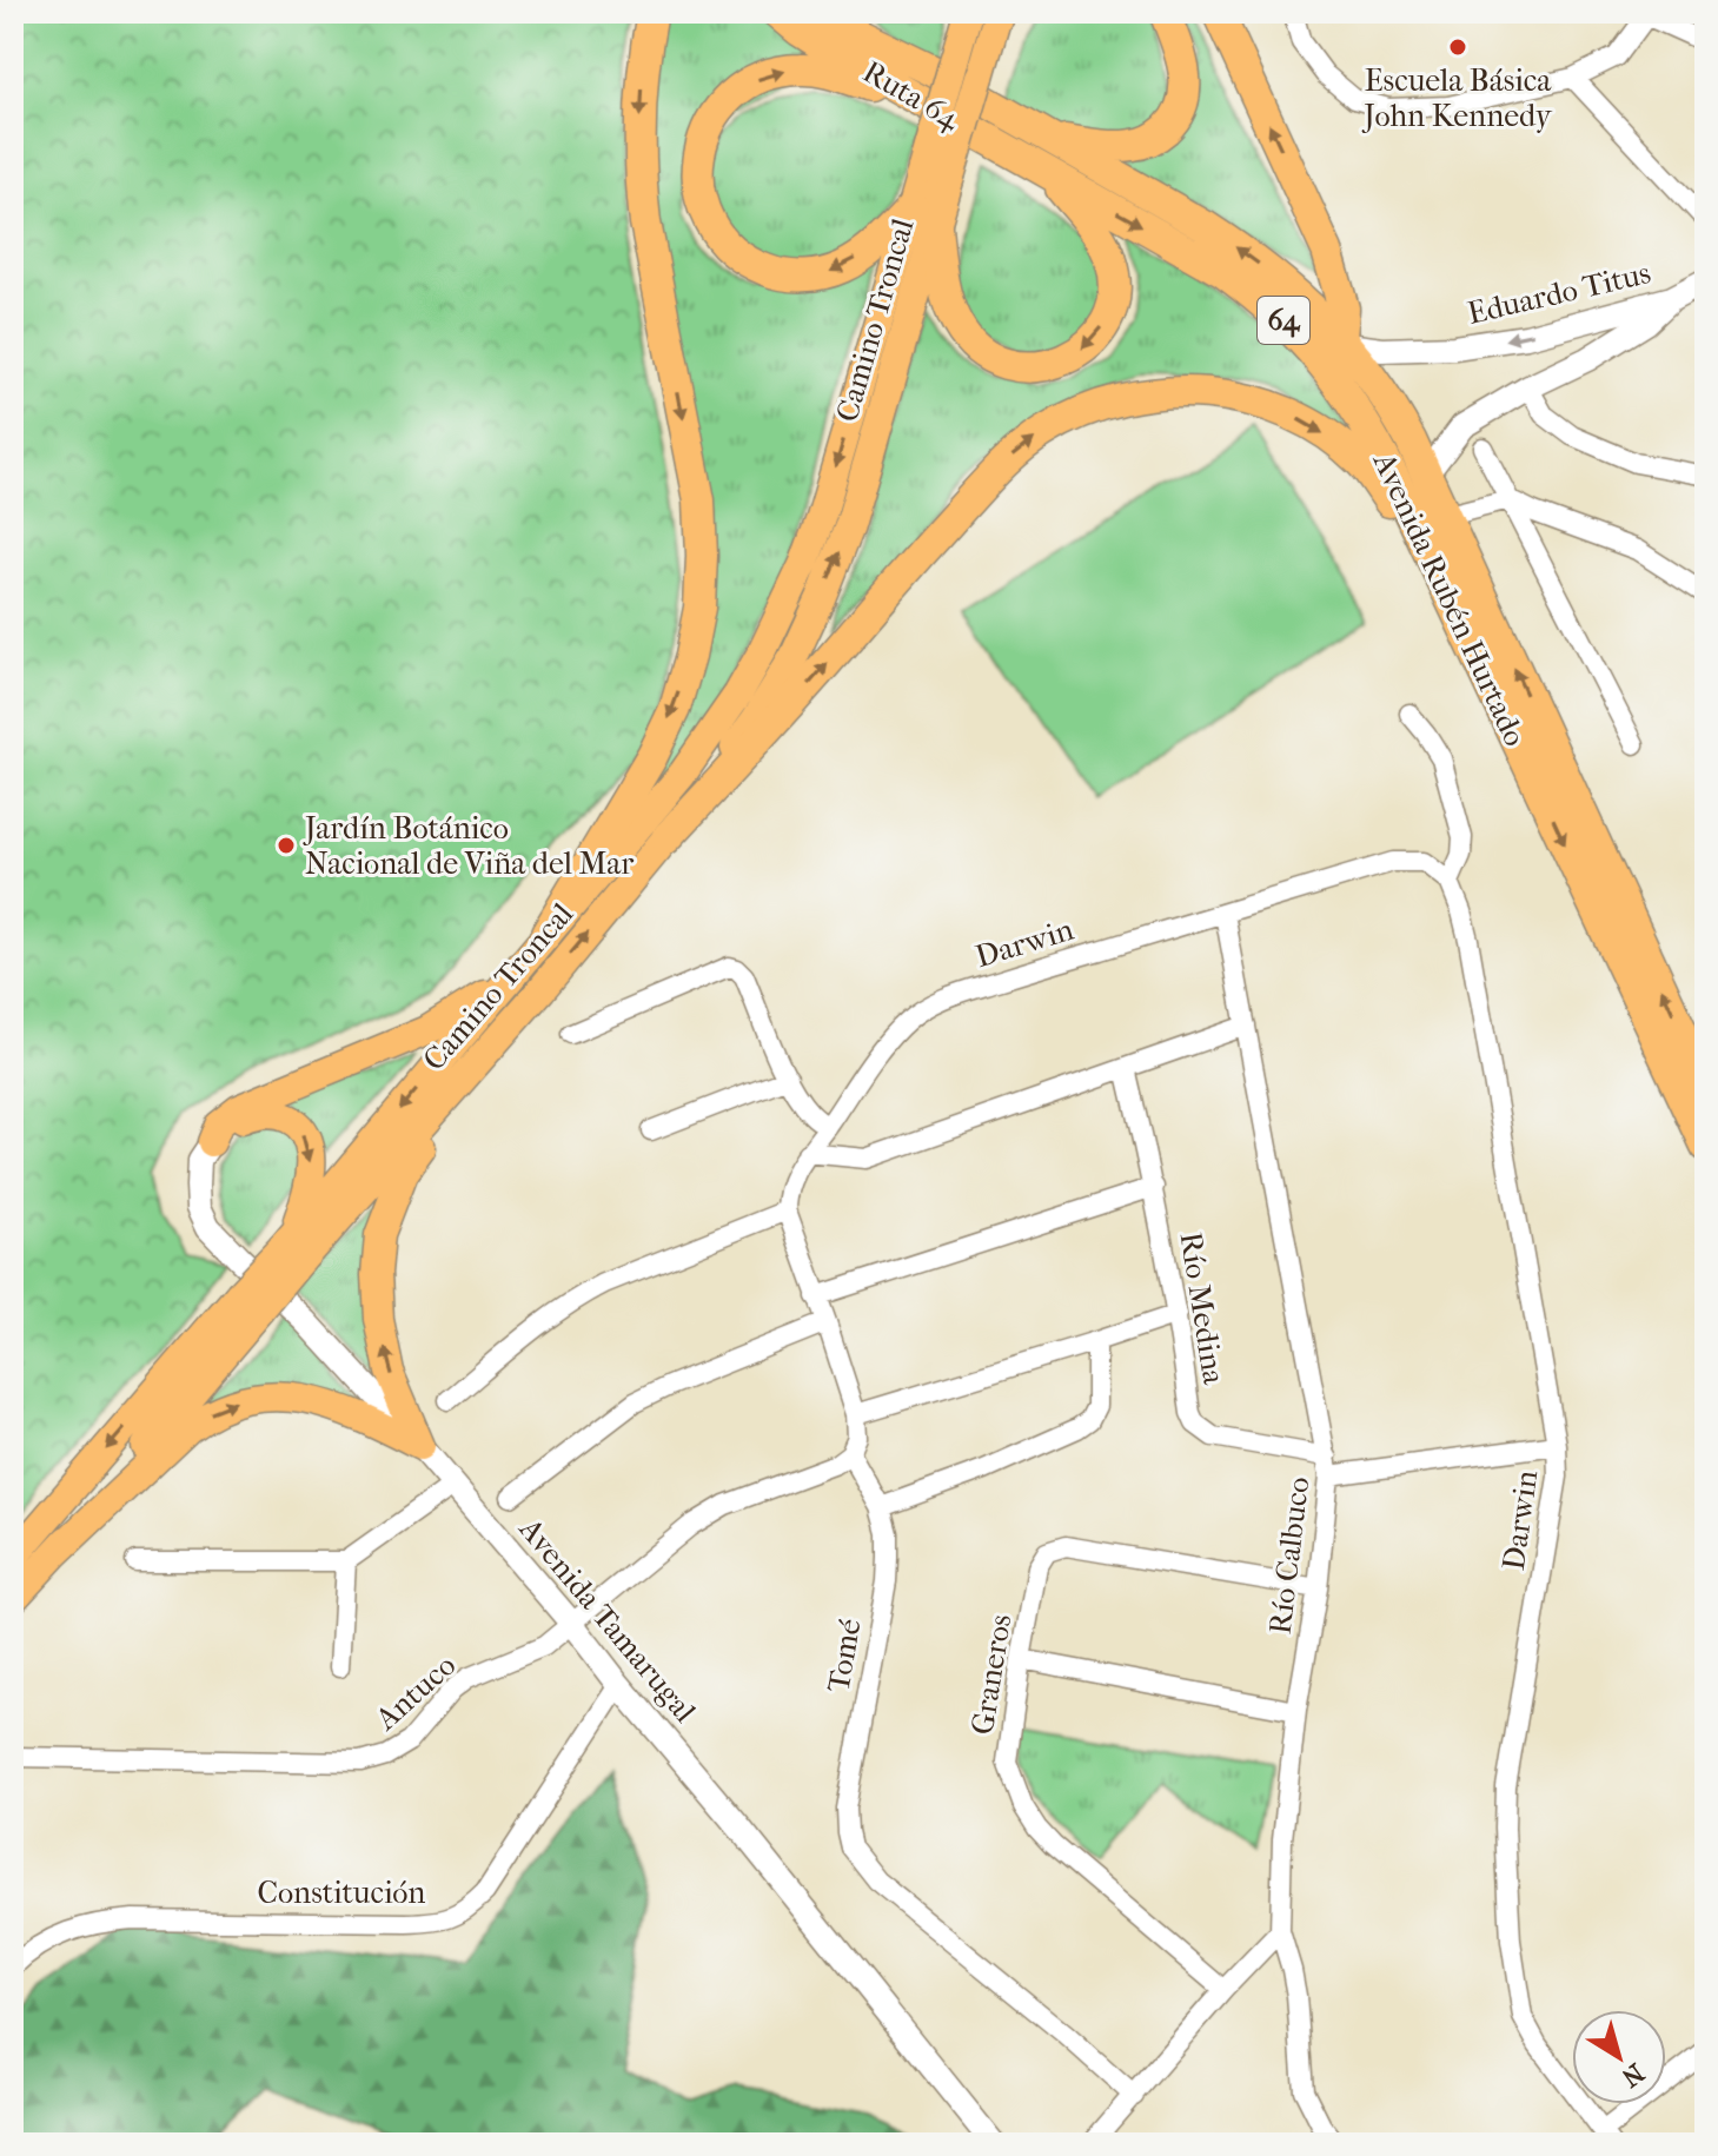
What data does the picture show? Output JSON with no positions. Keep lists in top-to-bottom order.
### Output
{
  "streets": {
    "highway": ["Ruta 64", "64", "Avenida Rubén Hurtado"],
    "main road": ["Camino Troncal"],
    "street": [
      "Eduardo Titus",
      "Darwin",
      "Río Medina",
      "Río Calbuco",
      "Avenida Tamarugal",
      "Tomé",
      "Graneros",
      "Antuco",
      "Constitución"
    ]
  },
  "crossings": [
    ["Ruta 64", "Camino Troncal"],
    ["Ruta 64", "Avenida Rubén Hurtado"],
    ["Eduardo Titus", "Avenida Rubén Hurtado"],
    ["Darwin", "Río Medina"],
    ["Darwin", "Río Calbuco"],
    ["Río Medina", "Río Calbuco"],
    ["Río Calbuco", "Graneros"],
    ["Avenida Tamarugal", "Antuco"],
    ["Avenida Tamarugal", "Constitución"],
    ["Tomé", "Antuco"]
  ],
  "places": ["Escuela Básica John Kennedy", "Jardín Botánico Nacional de Viña del Mar"],
  "north": "bottom right"
}
